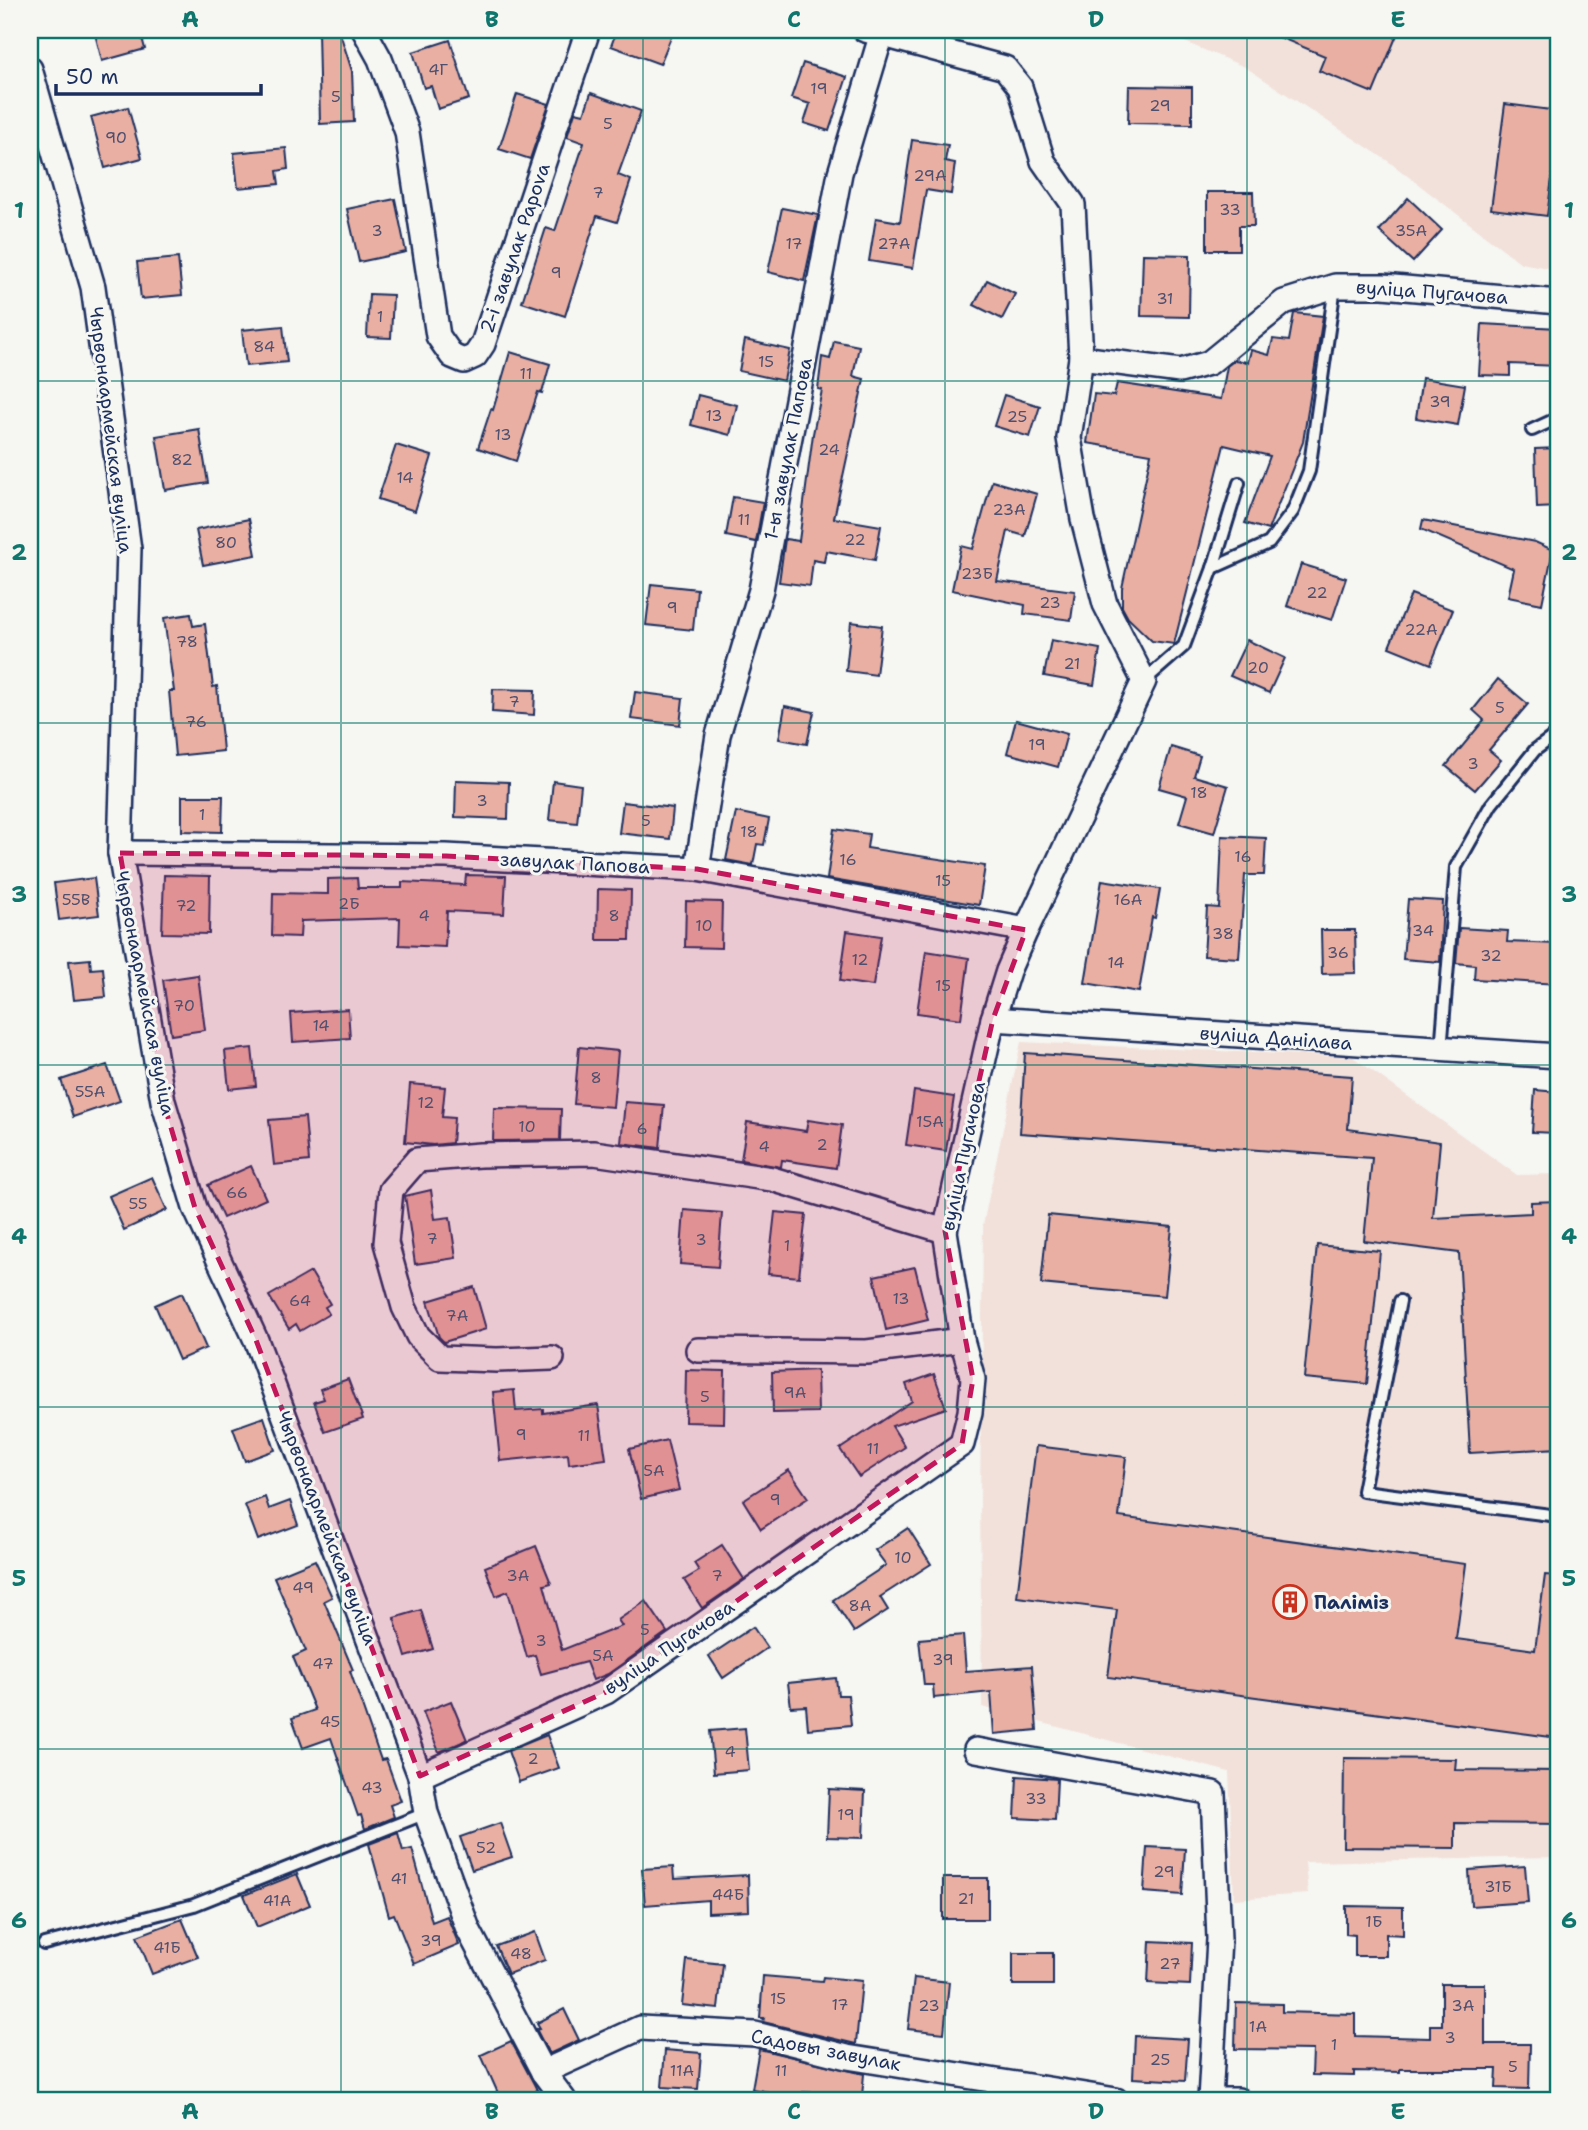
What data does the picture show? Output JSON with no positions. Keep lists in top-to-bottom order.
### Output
{
  "streets": {
    "street": [
      "2-і завулак Papova",
      "вуліца Пугачова",
      "Чырвонаармейская вуліца",
      "1-ы завулак Папова",
      "завулак Папова",
      "вуліца Данілава",
      "Садовы завулак"
    ]
  },
  "crossings": [
    ["вуліца Пугачова", "Чырвонаармейская вуліца"],
    ["вуліца Пугачова", "завулак Папова"],
    ["вуліца Пугачова", "вуліца Данілава"],
    ["Чырвонаармейская вуліца", "завулак Папова"],
    ["Чырвонаармейская вуліца", "Садовы завулак"],
    ["1-ы завулак Папова", "завулак Папова"]
  ],
  "places": {
    "building": ["Паліміз"]
  },
  "house_numbers": [
    "4Г",
    "19",
    "5",
    "29",
    "5",
    "90",
    "29А",
    "7",
    "33",
    "3",
    "35А",
    "17",
    "27А",
    "9",
    "31",
    "1",
    "84",
    "15",
    "11",
    "39",
    "13",
    "25",
    "13",
    "24",
    "82",
    "14",
    "23А",
    "11",
    "22",
    "80",
    "23Б",
    "22",
    "23",
    "9",
    "22А",
    "78",
    "21",
    "20",
    "7",
    "5",
    "76",
    "19",
    "3",
    "18",
    "3",
    "1",
    "5",
    "18",
    "16",
    "16",
    "15",
    "55В",
    "16А",
    "2Б",
    "72",
    "4",
    "8",
    "10",
    "34",
    "38",
    "36",
    "32",
    "12",
    "14",
    "15",
    "70",
    "14",
    "8",
    "55А",
    "12",
    "15А",
    "10",
    "6",
    "2",
    "4",
    "66",
    "55",
    "7",
    "3",
    "1",
    "13",
    "64",
    "7А",
    "9А",
    "5",
    "9",
    "11",
    "11",
    "5А",
    "9",
    "10",
    "3А",
    "7",
    "49",
    "8А",
    "5",
    "3",
    "5А",
    "39",
    "47",
    "45",
    "4",
    "2",
    "43",
    "33",
    "19",
    "52",
    "29",
    "41",
    "31Б",
    "44Б",
    "21",
    "41А",
    "1Б",
    "39",
    "41Б",
    "48",
    "27",
    "15",
    "17",
    "23",
    "3А",
    "1А",
    "3",
    "1",
    "25",
    "5",
    "11А",
    "11"
  ],
  "scale_bar": "50 m",
  "grid": {
    "columns": [
      "A",
      "B",
      "C",
      "D",
      "E"
    ],
    "rows": [
      "1",
      "2",
      "3",
      "4",
      "5",
      "6"
    ]
  }
}
